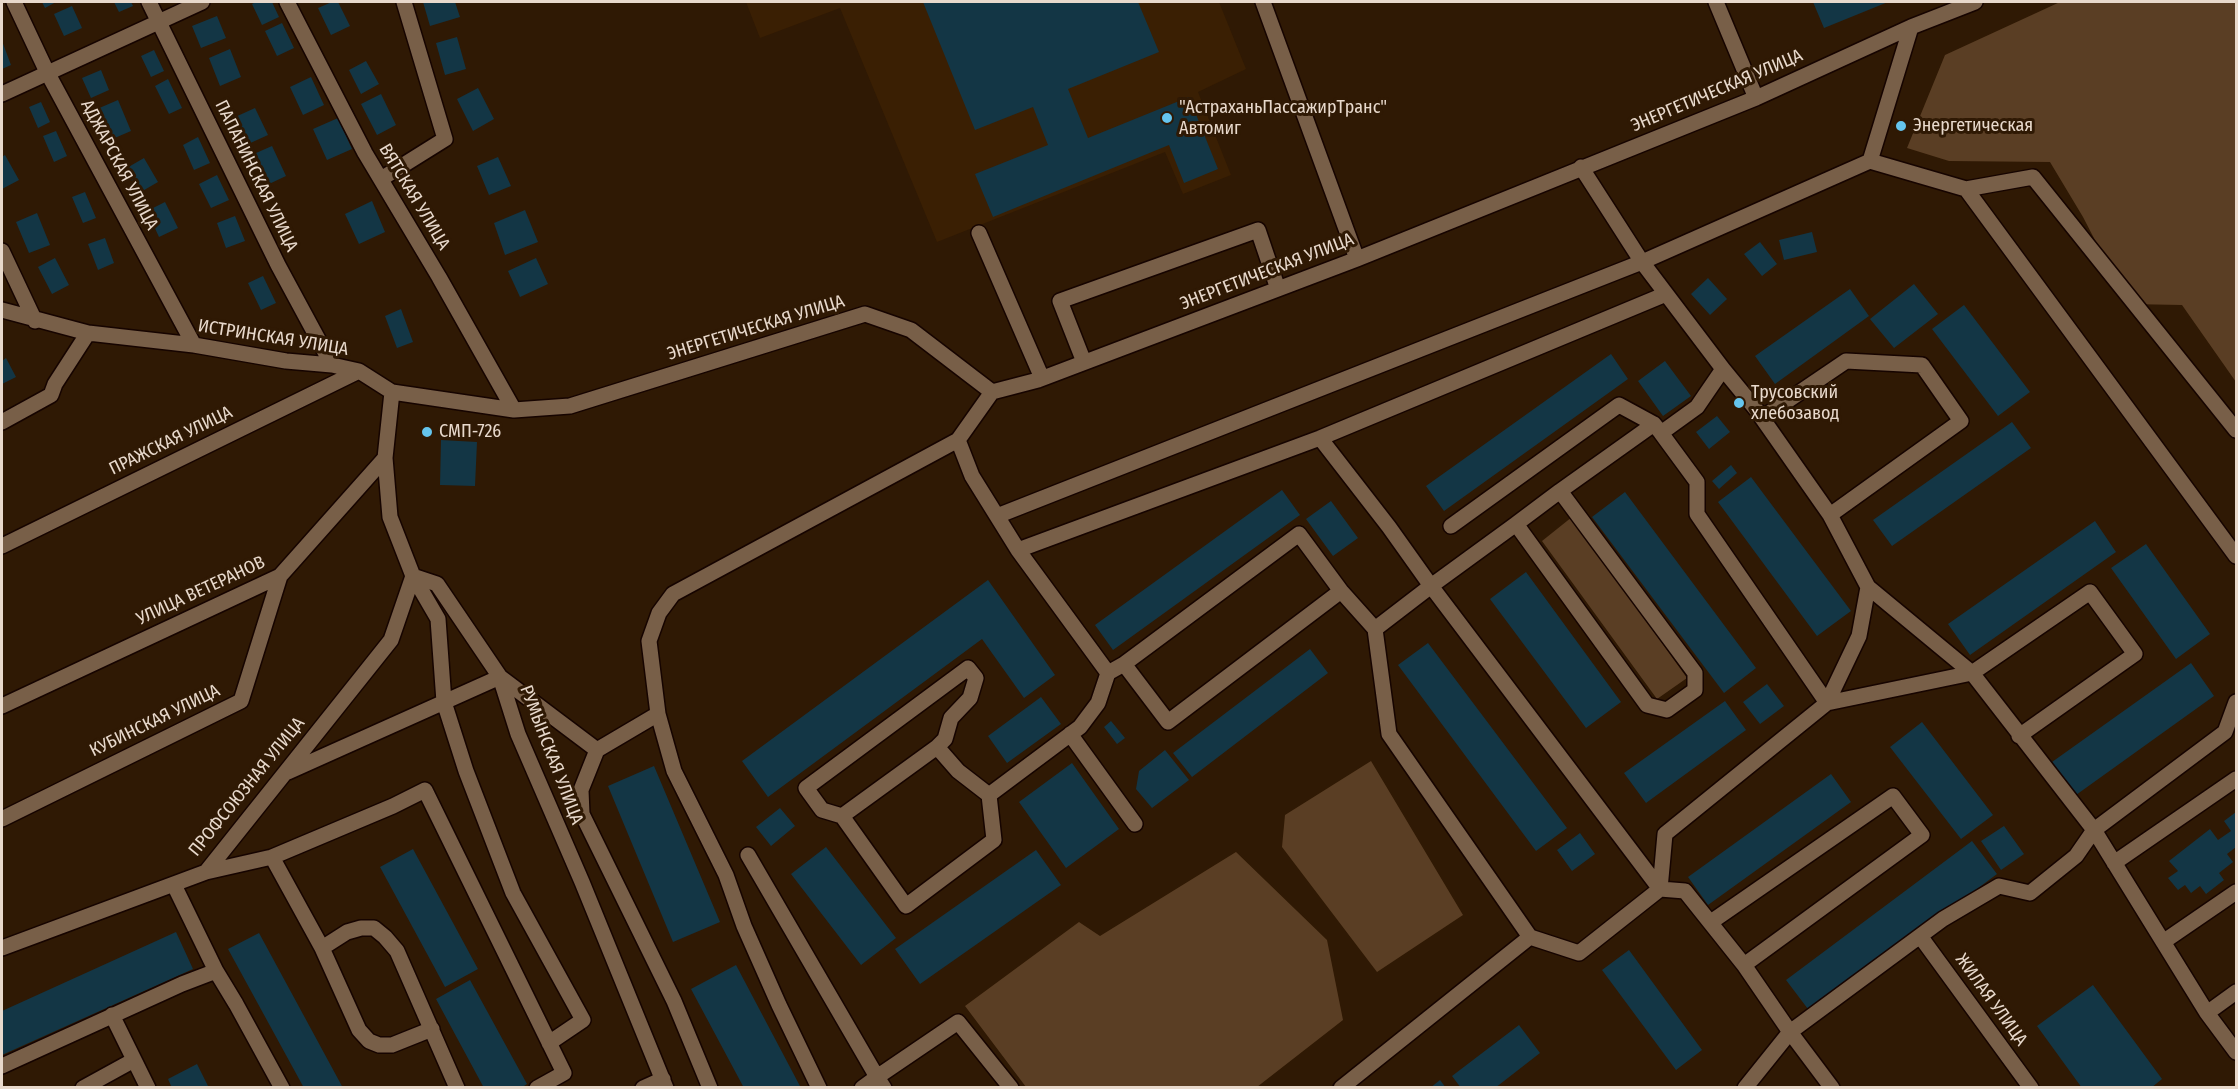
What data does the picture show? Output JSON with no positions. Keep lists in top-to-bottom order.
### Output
{
  "streets": {
    "street": [
      "ЭНЕРГЕТИЧЕСКАЯ УЛИЦА",
      "АДЖАРСКАЯ УЛИЦА",
      "ПАПАНИНСКАЯ УЛИЦА",
      "ВЯТСКАЯ УЛИЦА",
      "ИСТРИНСКАЯ УЛИЦА",
      "ПРАЖСКАЯ УЛИЦА",
      "УЛИЦА ВЕТЕРАНОВ",
      "КУБИНСКАЯ УЛИЦА",
      "РУМЫНСКАЯ УЛИЦА",
      "ПРОФСОЮЗНАЯ УЛИЦА",
      "ЖИЛАЯ УЛИЦА"
    ]
  },
  "crossings": [
    ["ЭНЕРГЕТИЧЕСКАЯ УЛИЦА", "ИСТРИНСКАЯ УЛИЦА"],
    ["АДЖАРСКАЯ УЛИЦА", "ИСТРИНСКАЯ УЛИЦА"],
    ["ПАПАНИНСКАЯ УЛИЦА", "ИСТРИНСКАЯ УЛИЦА"],
    ["ВЯТСКАЯ УЛИЦА", "ИСТРИНСКАЯ УЛИЦА"],
    ["ИСТРИНСКАЯ УЛИЦА", "ПРАЖСКАЯ УЛИЦА"],
    ["УЛИЦА ВЕТЕРАНОВ", "КУБИНСКАЯ УЛИЦА"],
    ["РУМЫНСКАЯ УЛИЦА", "ПРОФСОЮЗНАЯ УЛИЦА"]
  ],
  "places": [
    "\"АстраханьПассажирТранс\" Автомиг",
    "Энергетическая",
    "Трусовский хлебозавод",
    "СМП-726"
  ]
}
